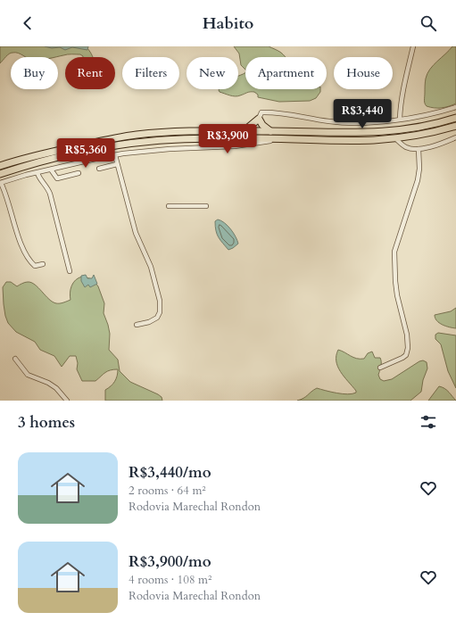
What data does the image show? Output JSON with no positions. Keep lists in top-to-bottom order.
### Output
{
  "page": {
    "header": "Habito",
    "chip": [
      "Buy",
      "Rent",
      "Filters",
      "New",
      "Apartment",
      "House"
    ],
    "price": ["R$3,440", "R$3,900", "R$5,360"],
    "heading": "3 homes",
    "list": [
      {
        "name": "R$3,440/mo",
        "note": "2 rooms · 64 m² · Rodovia Marechal Rondon"
      },
      {
        "name": "R$3,900/mo",
        "note": "4 rooms · 108 m² · Rodovia Marechal Rondon"
      }
    ]
  }
}
